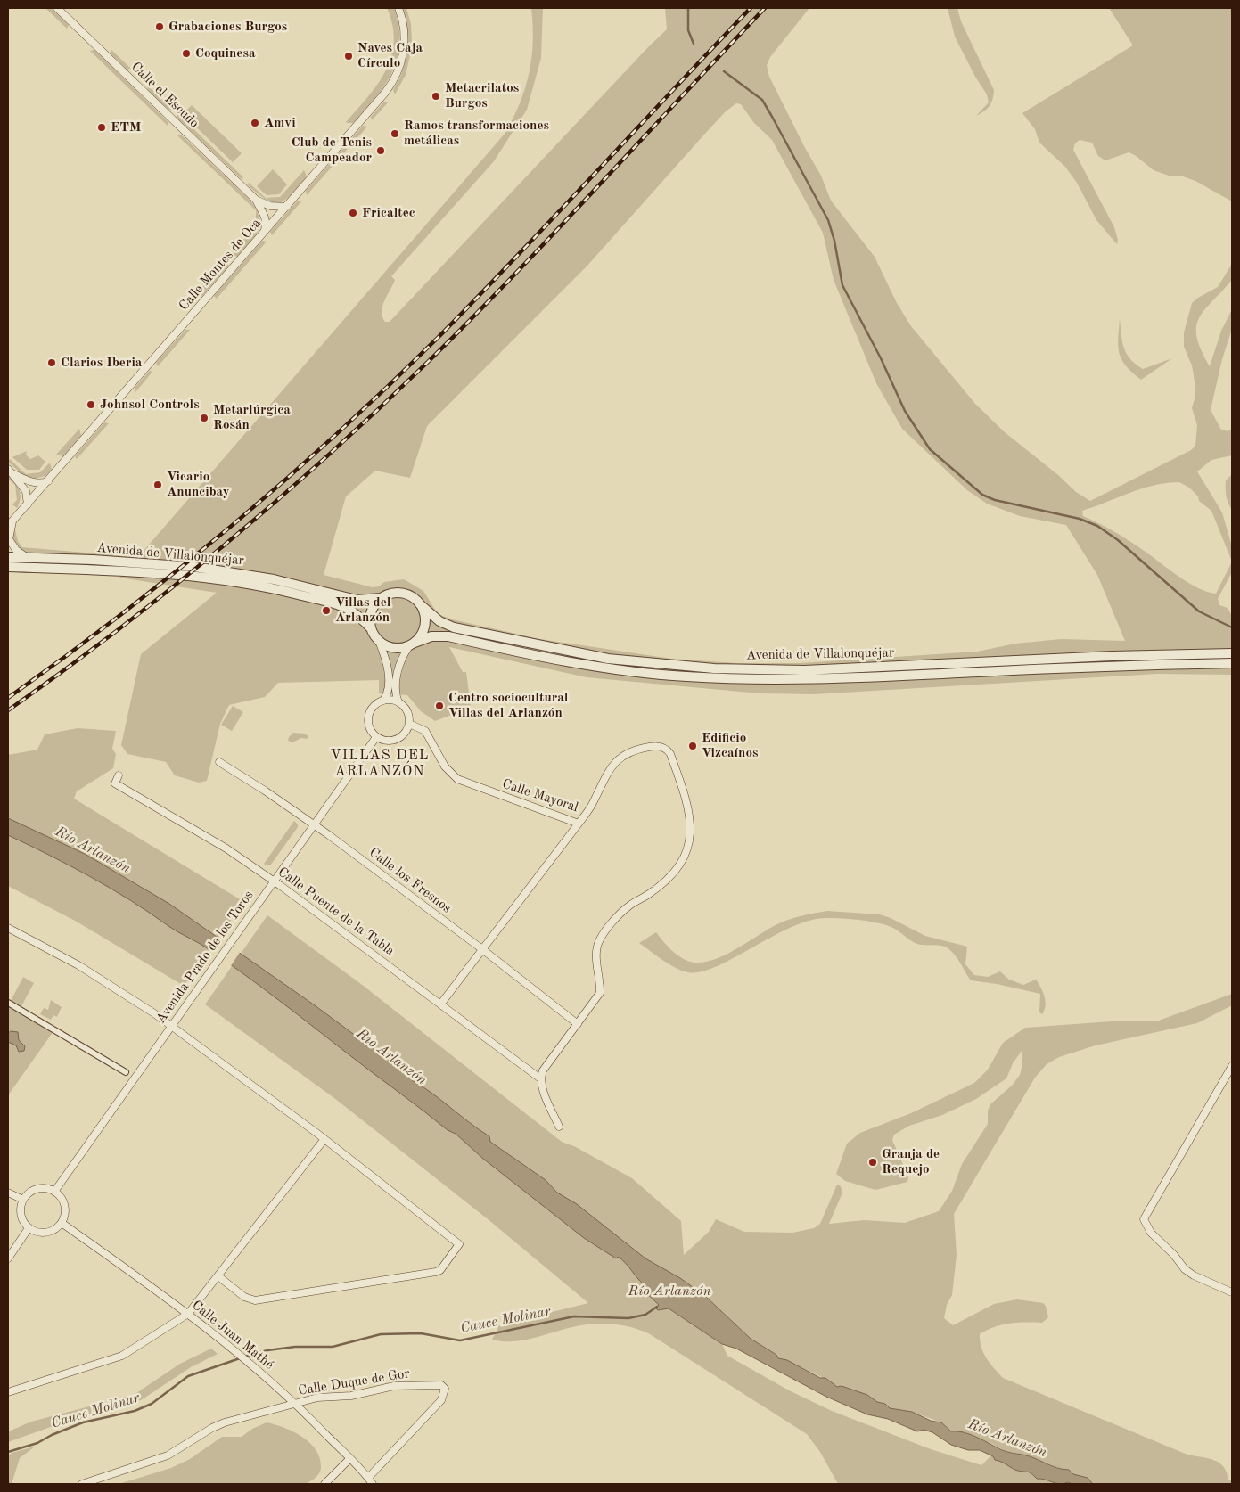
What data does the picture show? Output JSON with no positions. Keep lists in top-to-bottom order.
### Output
{
  "streets": {
    "street": [
      "Calle el Escudo",
      "Calle Montes de Oca",
      "Avenida de Villalonquéjar",
      "Calle Mayoral",
      "Calle los Fresnos",
      "Calle Puente de la Tabla",
      "Avenida Prado de los Toros",
      "Calle Juan Mathé",
      "Calle Duque de Gor"
    ]
  },
  "crossings": [
    ["Calle el Escudo", "Calle Montes de Oca"],
    ["Calle Montes de Oca", "Avenida de Villalonquéjar"],
    ["Calle Mayoral", "Calle los Fresnos"],
    ["Calle Mayoral", "Calle Puente de la Tabla"],
    ["Calle Mayoral", "Avenida Prado de los Toros"],
    ["Calle los Fresnos", "Avenida Prado de los Toros"],
    ["Calle Puente de la Tabla", "Avenida Prado de los Toros"],
    ["Avenida Prado de los Toros", "Calle Juan Mathé"],
    ["Calle Juan Mathé", "Calle Duque de Gor"]
  ],
  "districts": ["VILLAS DEL ARLANZÓN"],
  "water": ["Río Arlanzón", "Cauce Molinar"],
  "places": [
    "Grabaciones Burgos",
    "Coquinesa",
    "Naves Caja Círculo",
    "Metacrilatos Burgos",
    "Amvi",
    "ETM",
    "Ramos transformaciones metálicas",
    "Club de Tenis Campeador",
    "Fricaltec",
    "Clarios Iberia",
    "Johnsol Controls",
    "Metarlúrgica Rosán",
    "Vicario Anuncibay",
    "Villas del Arlanzón",
    "Centro sociocultural Villas del Arlanzón",
    "Edificio Vizcaínos",
    "Granja de Requejo"
  ]
}
